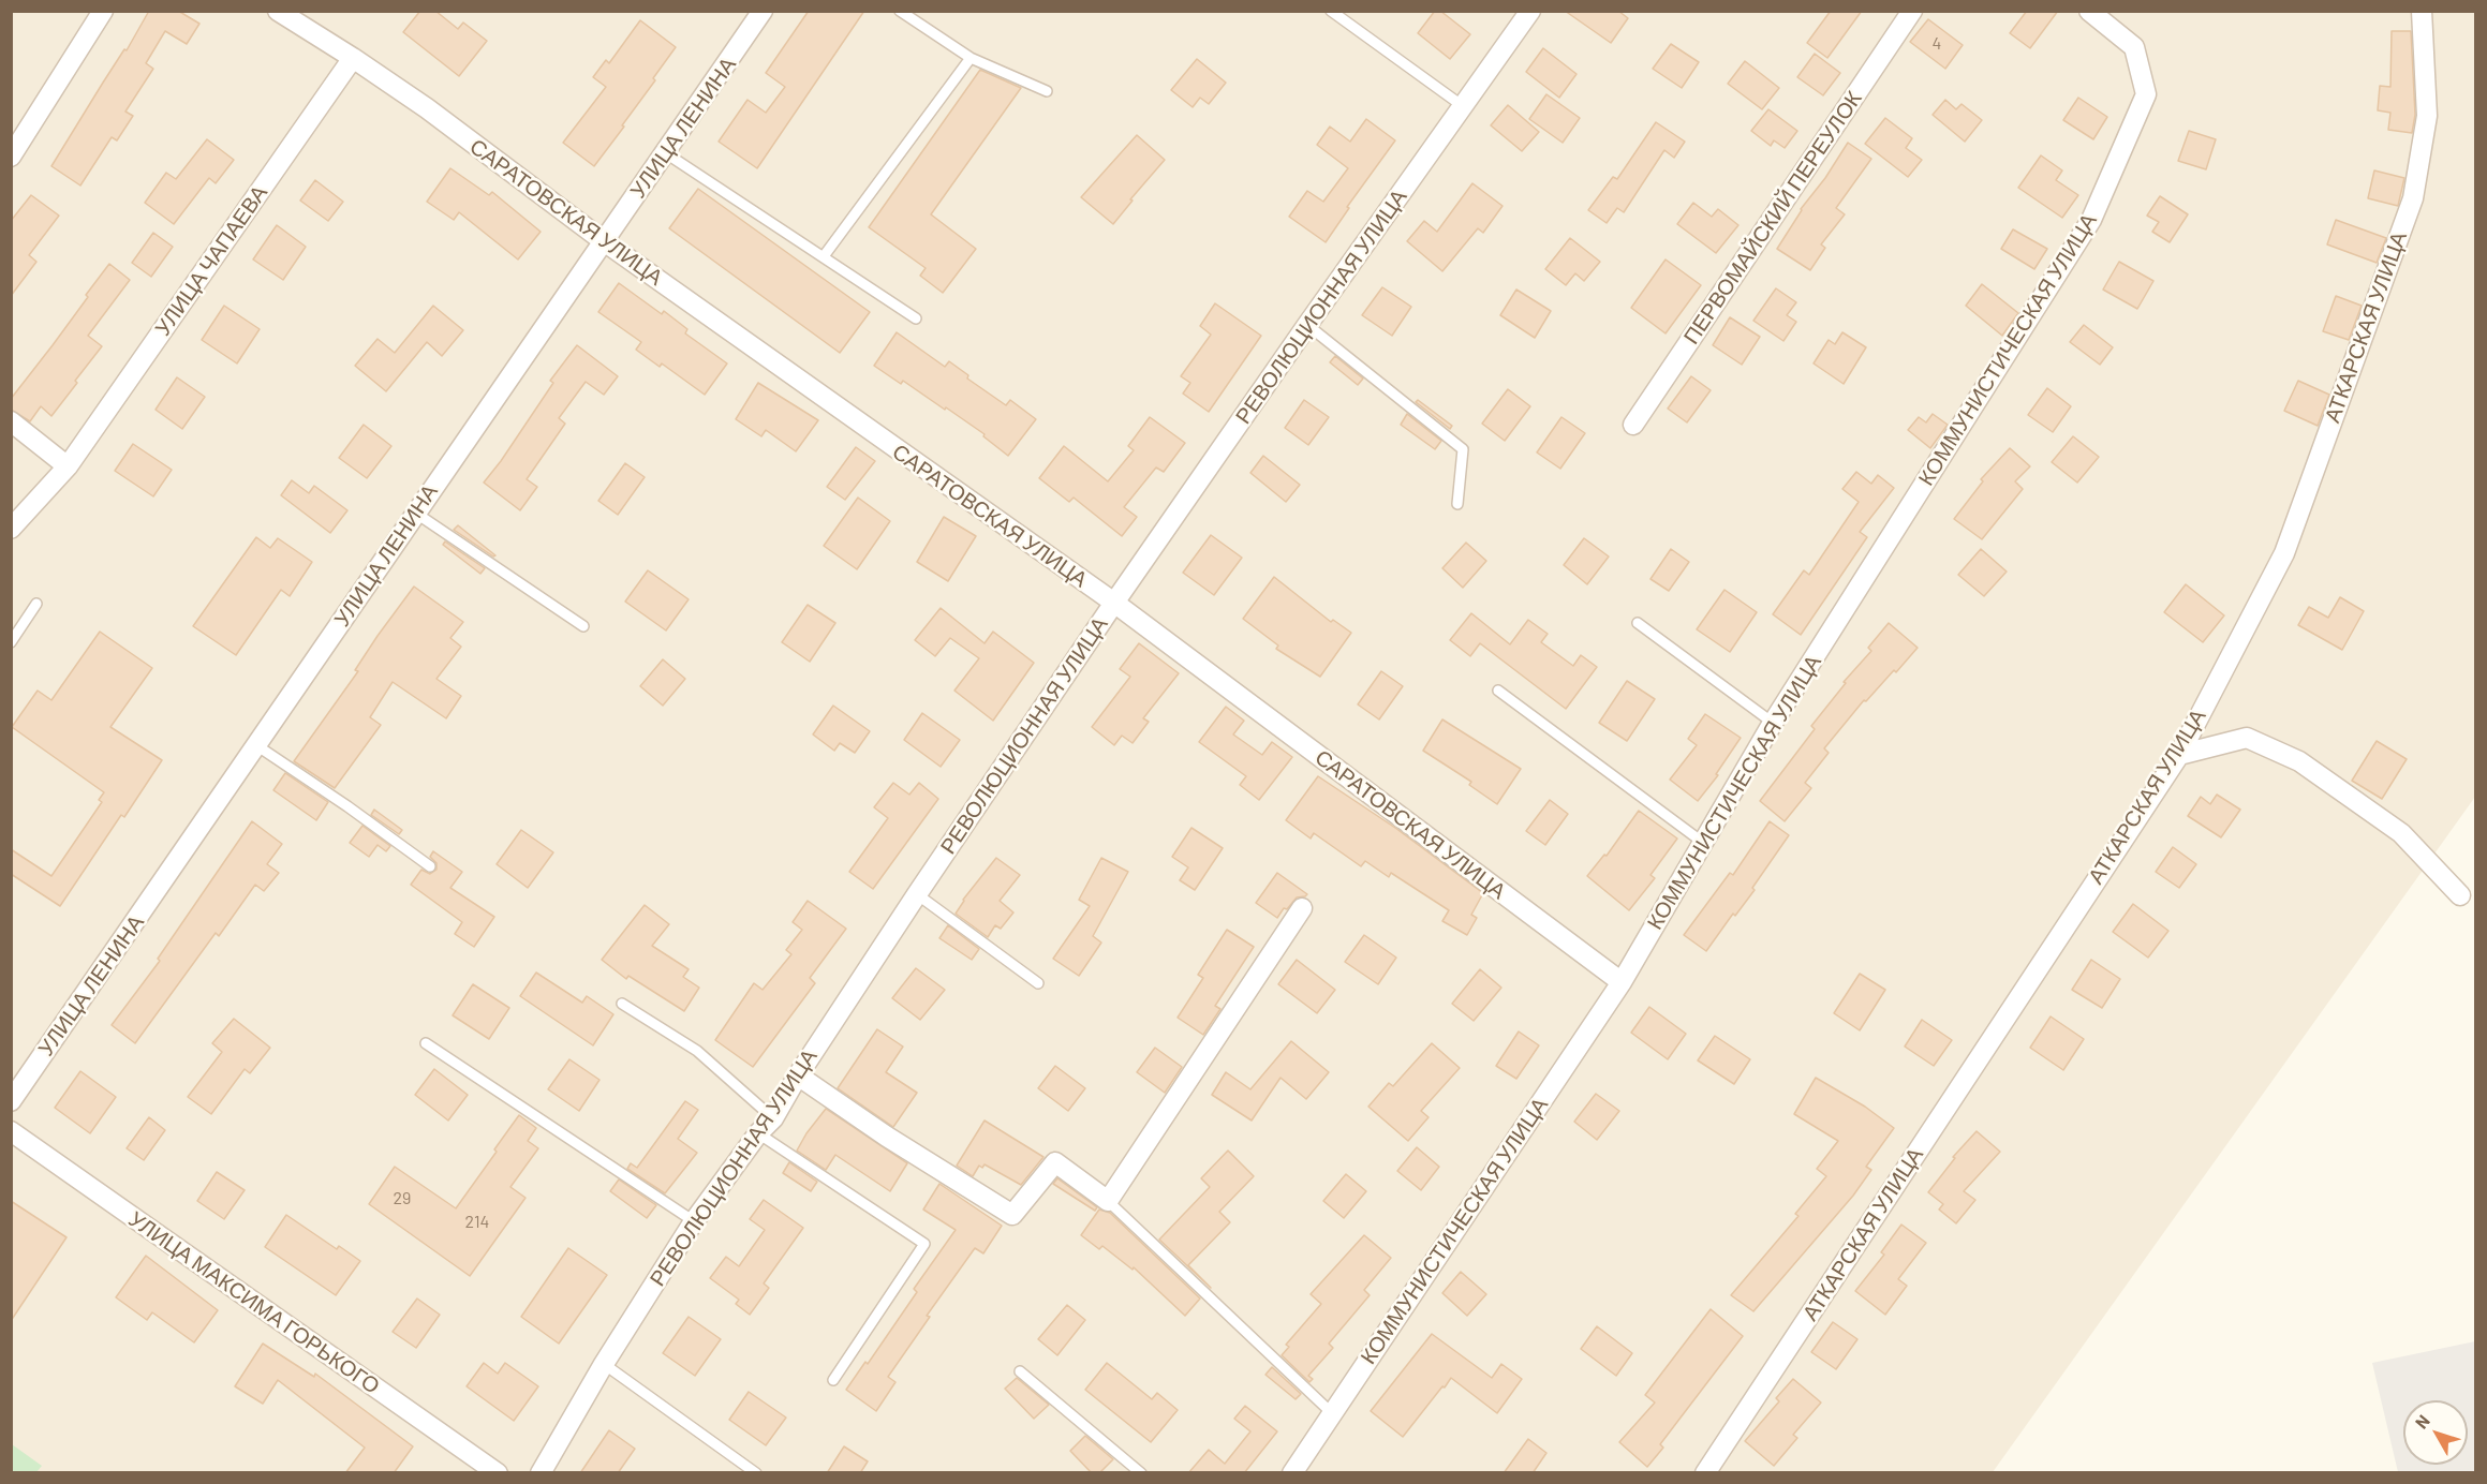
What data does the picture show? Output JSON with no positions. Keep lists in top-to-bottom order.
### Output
{
  "streets": {
    "street": [
      "УЛИЦА ЛЕНИНА",
      "САРАТОВСКАЯ УЛИЦА",
      "ПЕРВОМАЙСКИЙ ПЕРЕУЛОК",
      "УЛИЦА ЧАПАЕВА",
      "РЕВОЛЮЦИОННАЯ УЛИЦА",
      "АТКАРСКАЯ УЛИЦА",
      "КОММУНИСТИЧЕСКАЯ УЛИЦА",
      "УЛИЦА МАКСИМА ГОРЬКОГО"
    ]
  },
  "crossings": [
    ["УЛИЦА ЛЕНИНА", "САРАТОВСКАЯ УЛИЦА"],
    ["САРАТОВСКАЯ УЛИЦА", "УЛИЦА ЧАПАЕВА"],
    ["САРАТОВСКАЯ УЛИЦА", "РЕВОЛЮЦИОННАЯ УЛИЦА"],
    ["САРАТОВСКАЯ УЛИЦА", "КОММУНИСТИЧЕСКАЯ УЛИЦА"]
  ],
  "house_numbers": ["4", "29", "214"],
  "north": "top left"
}
